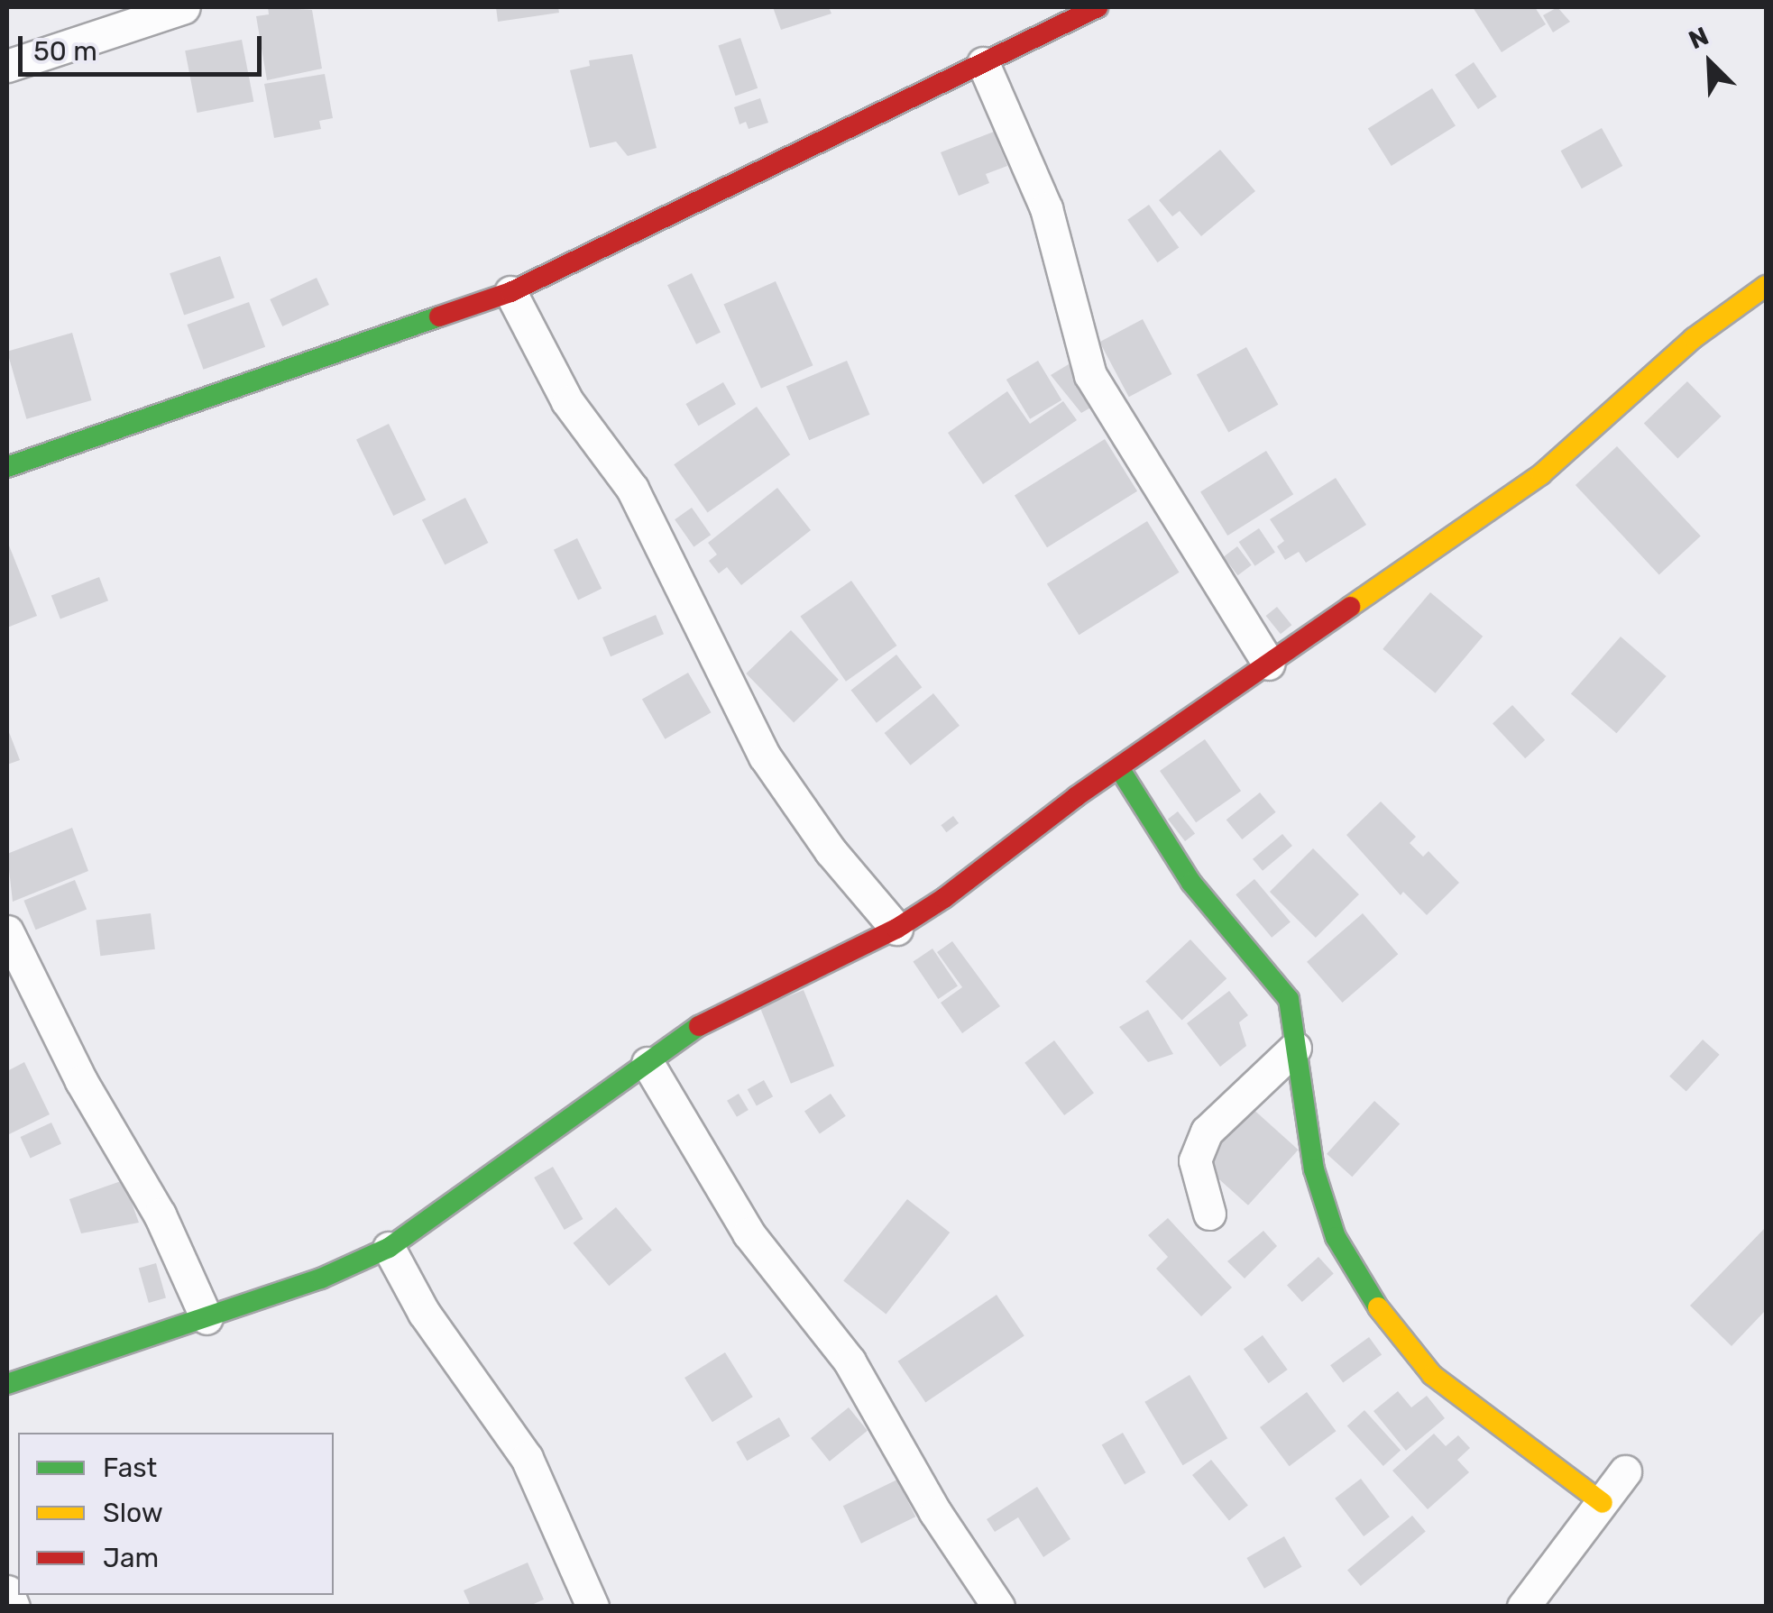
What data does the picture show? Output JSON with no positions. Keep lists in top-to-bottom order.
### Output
{
  "legend": ["Fast", "Slow", "Jam"],
  "scale_bar": "50 m",
  "north": "top left"
}
